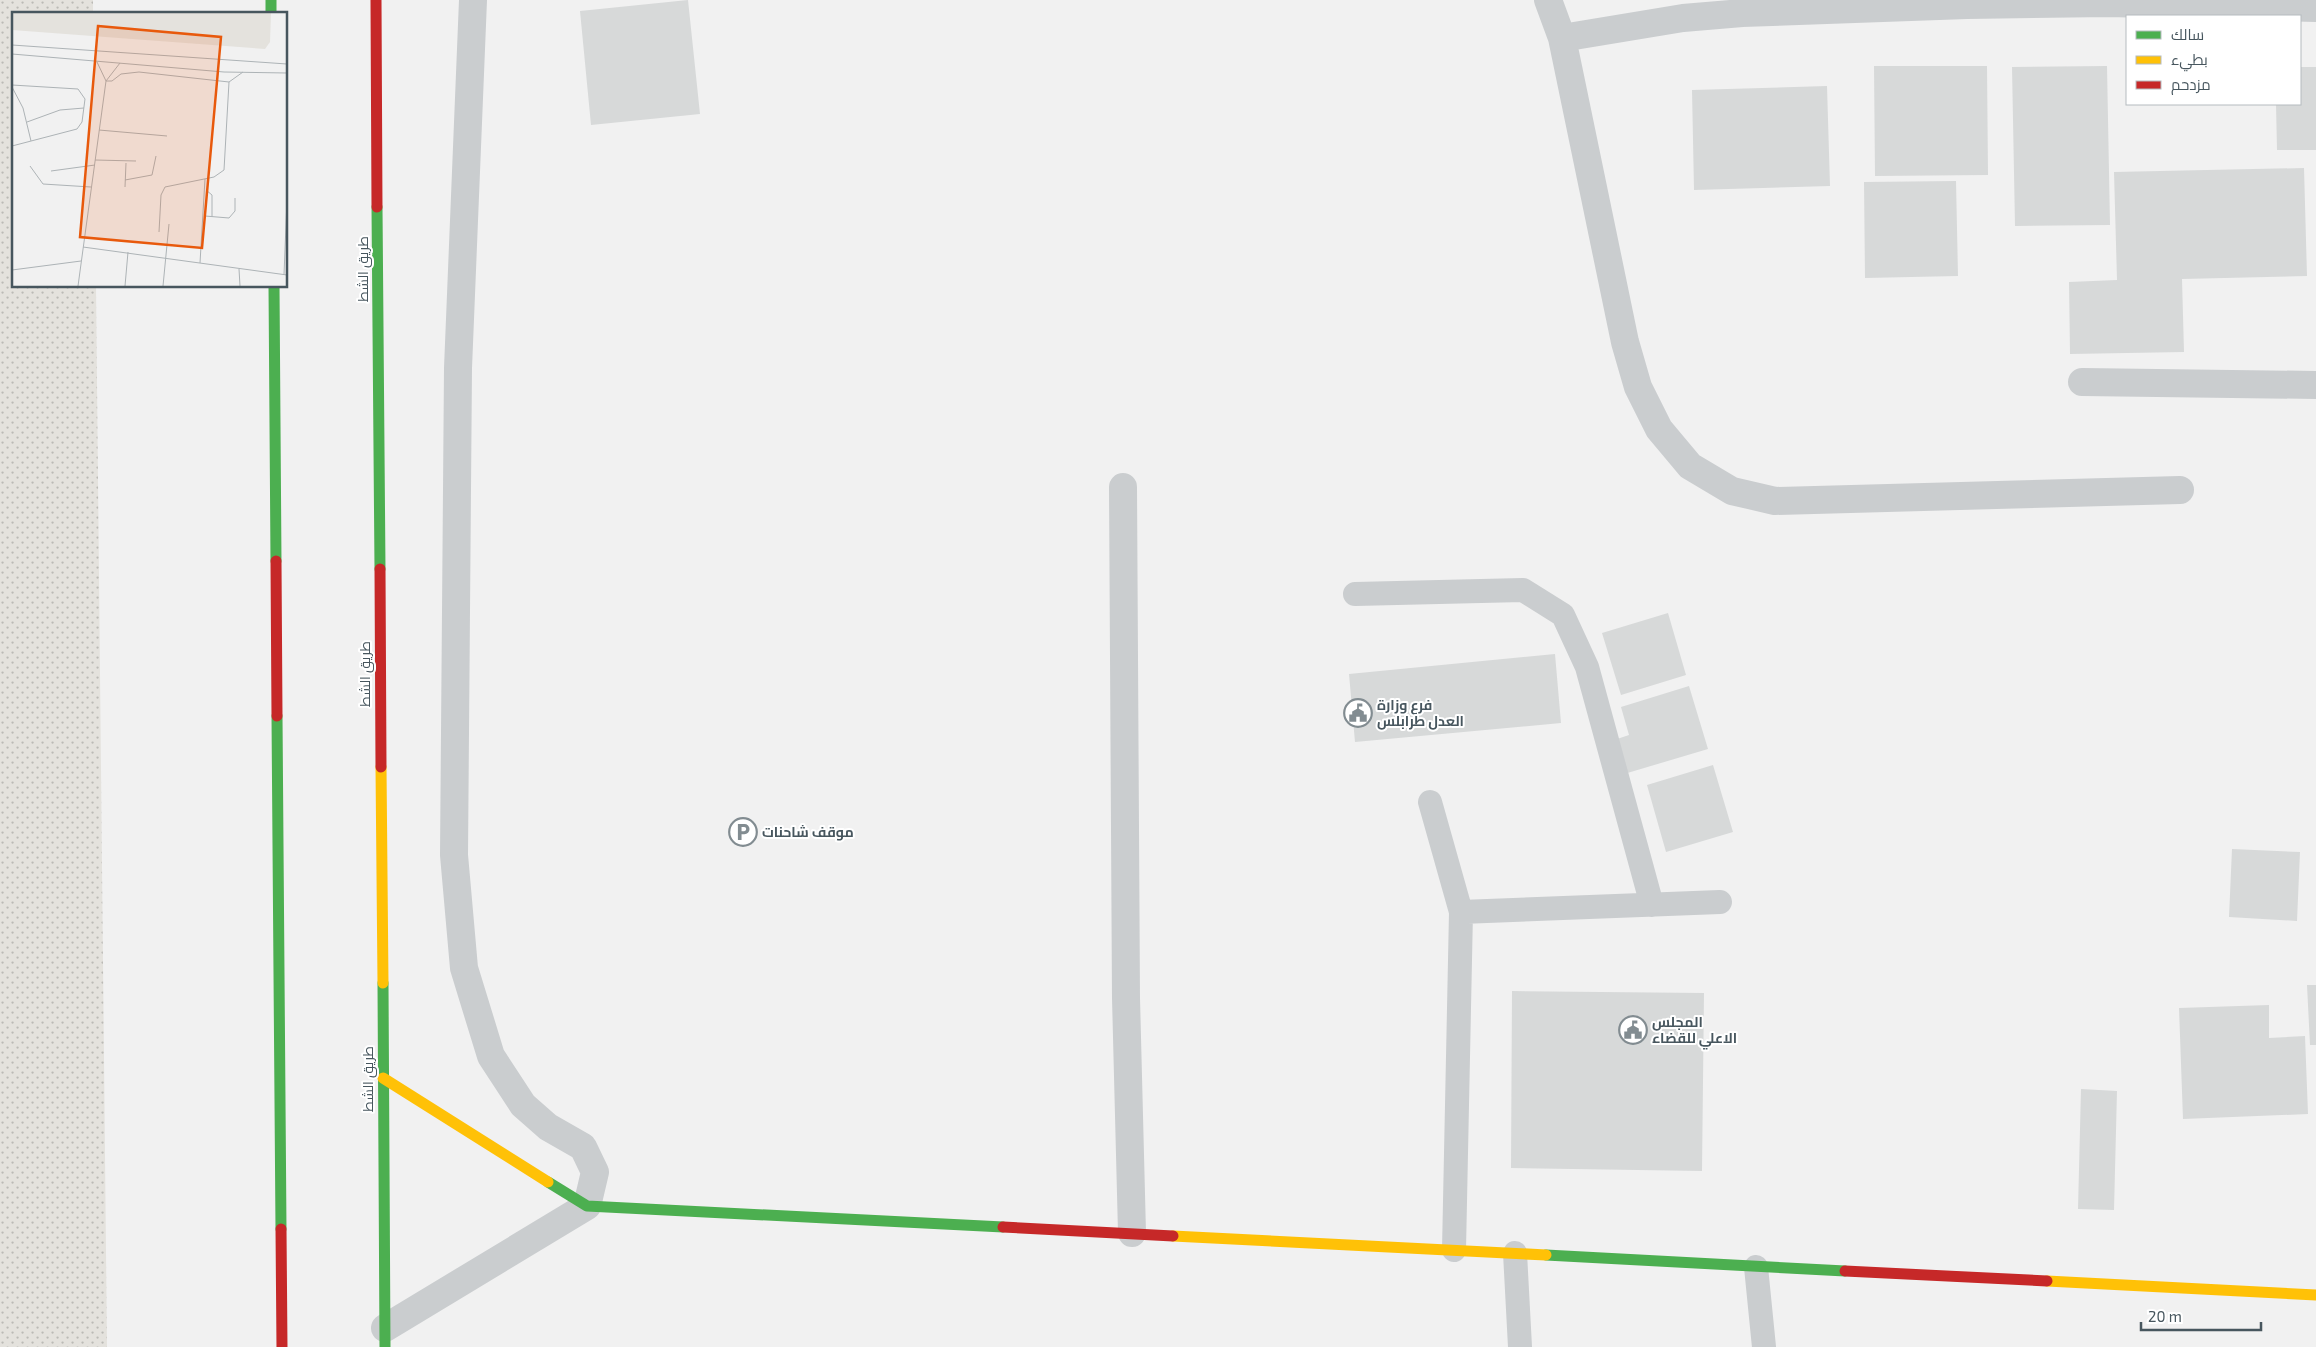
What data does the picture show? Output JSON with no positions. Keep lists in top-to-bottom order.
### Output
{
  "streets": {
    "main road": ["طريق الشط"]
  },
  "places": {
    "public building": ["فرع وزارة العدل طرابلس", "المجلس الاعلي للقضاء"],
    "parking": ["موقف شاحنات"]
  },
  "legend": ["سالك", "بطيء", "مزدحم"],
  "scale_bar": "20 m"
}
